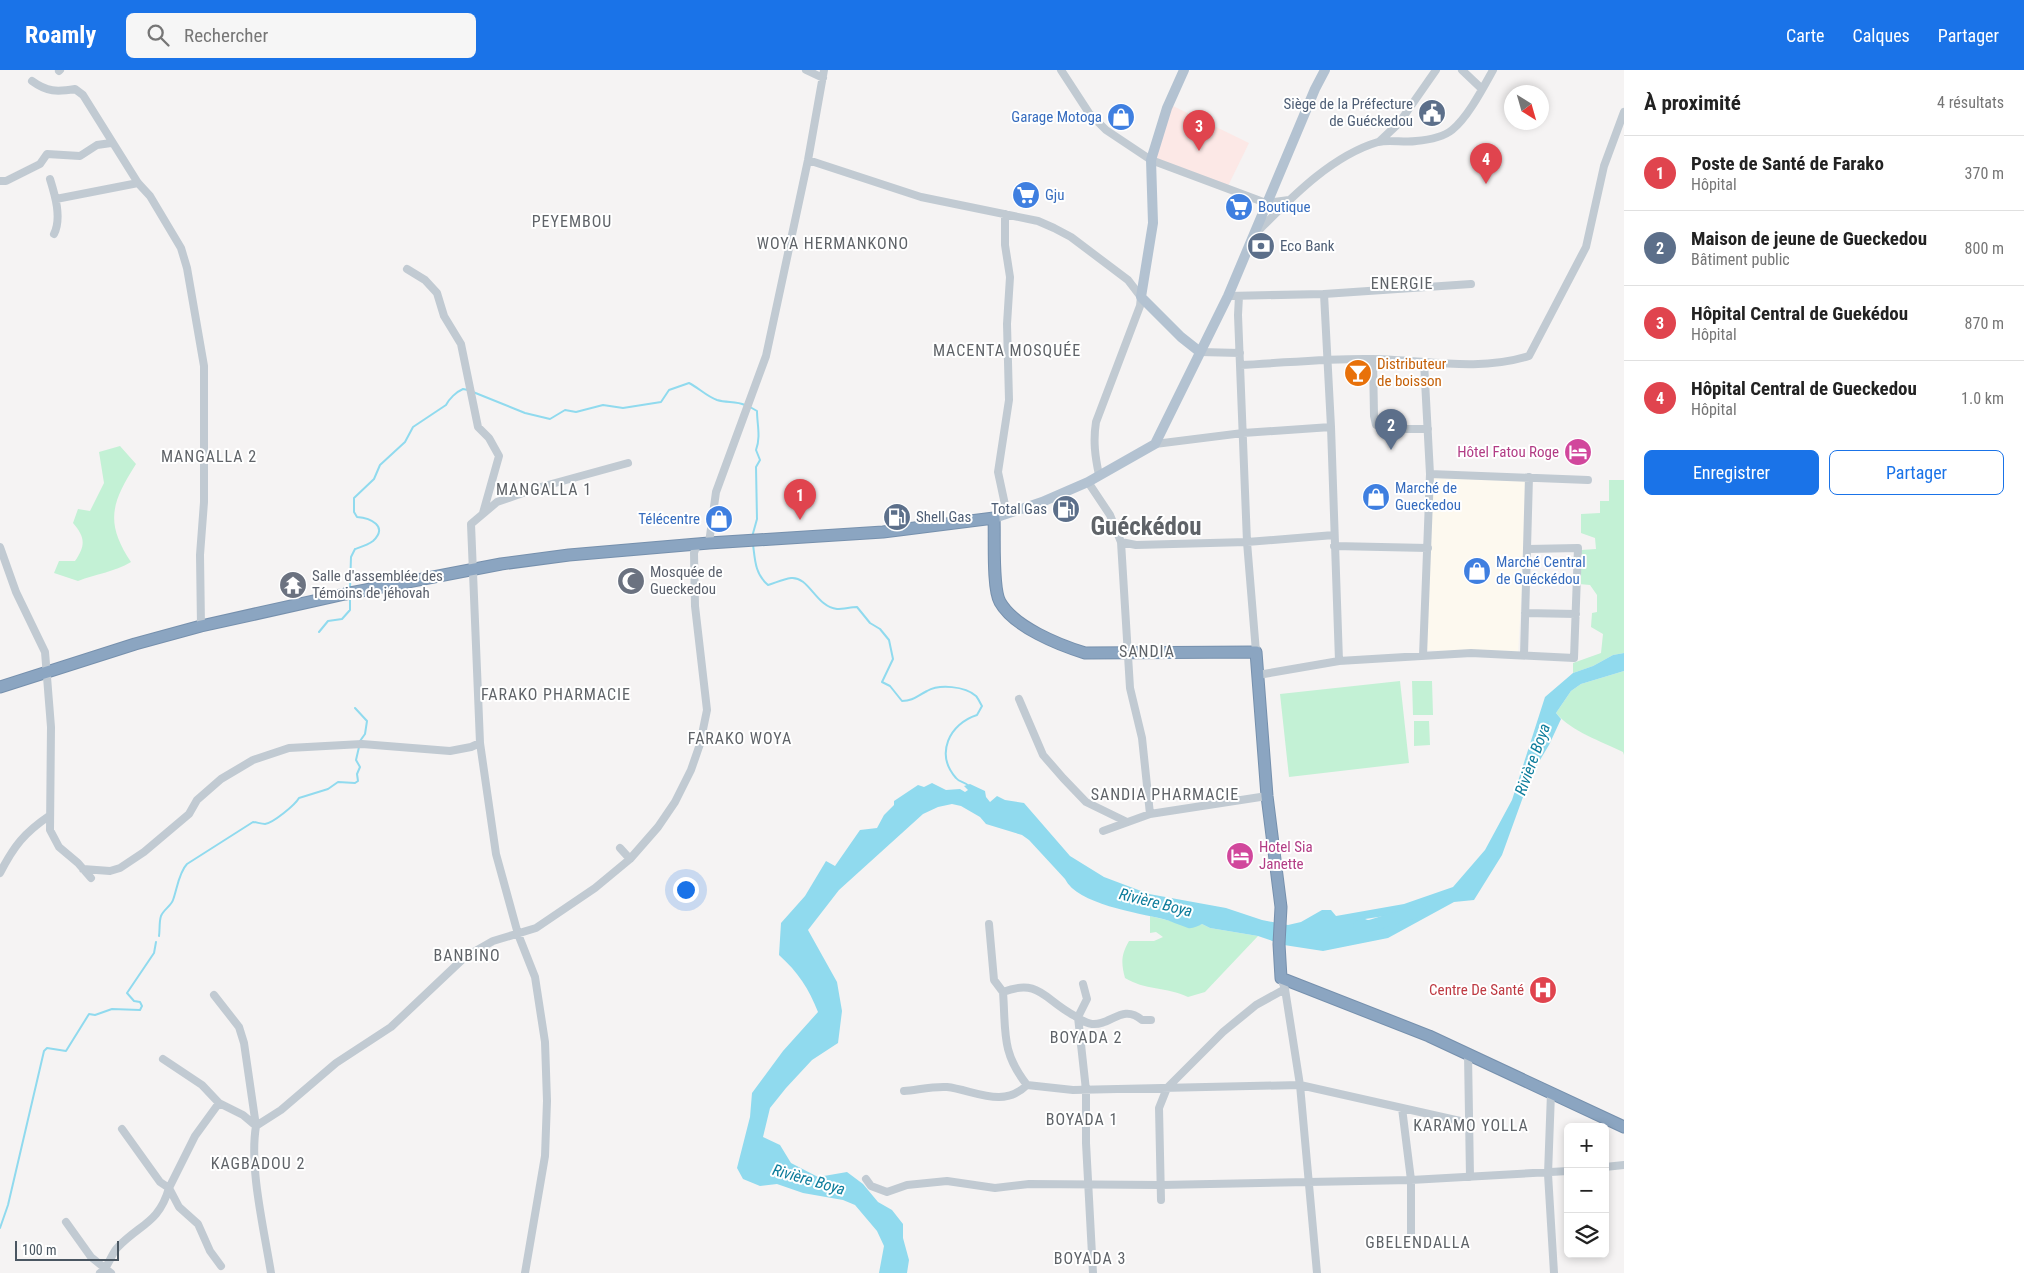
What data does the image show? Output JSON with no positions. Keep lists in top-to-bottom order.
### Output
{
  "districts": [
    "PEYEMBOU",
    "WOYA HERMANKONO",
    "ENERGIE",
    "MACENTA MOSQUÉE",
    "MANGALLA 2",
    "MANGALLA 1",
    "Guéckédou",
    "SANDIA",
    "FARAKO PHARMACIE",
    "FARAKO WOYA",
    "SANDIA PHARMACIE",
    "BANBINO",
    "BOYADA 2",
    "BOYADA 1",
    "KARAMO YOLLA",
    "KAGBADOU 2",
    "GBELENDALLA",
    "BOYADA 3"
  ],
  "water": ["Rivière Boya"],
  "places": {
    "public building": ["Siège de la Préfecture de Guéckedou"],
    "shop": [
      "Garage Motoga",
      "Marché de Gueckedou",
      "Télécentre",
      "Marché Central de Guéckédou"
    ],
    "supermarket": ["Gju", "Boutique"],
    "bank": ["Eco Bank"],
    "bar": ["Distributeur de boisson"],
    "hotel": ["Hôtel Fatou Roge", "Hotel Sia Janette"],
    "fuel station": ["Total Gas", "Shell Gas"],
    "mosque": ["Mosquée de Gueckedou"],
    "temple": ["Salle d'assemblée des Témoins de jéhovah"],
    "hospital": ["Centre De Santé"]
  },
  "scale_bar": "100 m",
  "north": "bottom right",
  "page": {
    "header": "Roamly",
    "search": "Rechercher",
    "nav": ["Carte", "Calques", "Partager"],
    "heading": ["À proximité", "4 résultats"],
    "pins": [
      "3",
      "4",
      "2",
      "1"
    ],
    "list": [
      {
        "mark": "1",
        "name": "Poste de Santé de Farako",
        "note": "Hôpital",
        "value": "370 m"
      },
      {
        "mark": "2",
        "name": "Maison de jeune de Gueckedou",
        "note": "Bâtiment public",
        "value": "800 m"
      },
      {
        "mark": "3",
        "name": "Hôpital Central de Guekédou",
        "note": "Hôpital",
        "value": "870 m"
      },
      {
        "mark": "4",
        "name": "Hôpital Central de Gueckedou",
        "note": "Hôpital",
        "value": "1.0 km"
      }
    ],
    "buttons": ["Enregistrer", "Partager"],
    "map_buttons": ["+", "−"],
    "scale": "100 m"
  }
}
